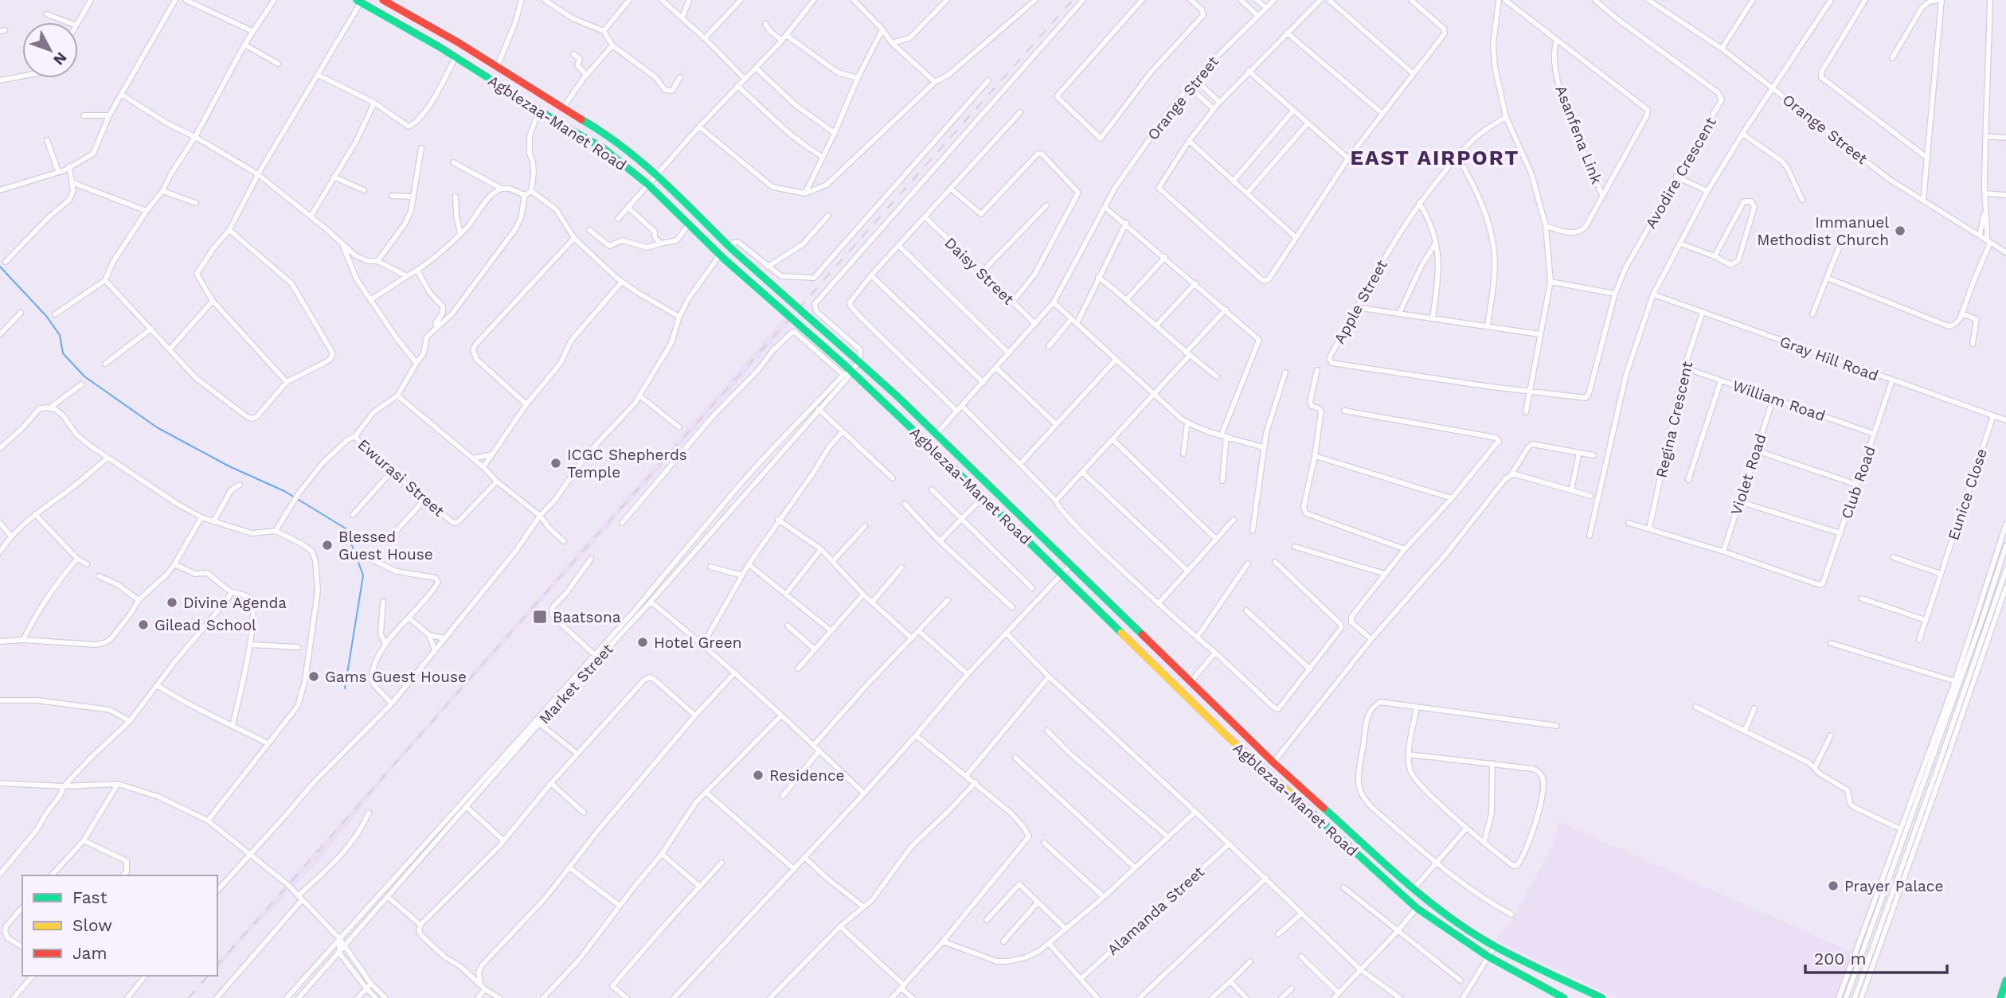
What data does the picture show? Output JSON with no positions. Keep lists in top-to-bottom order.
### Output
{
  "streets": {
    "main road": ["Agblezaa-Manet Road"],
    "street": [
      "Orange Street",
      "Asanfena Link",
      "Avodire Crescent",
      "Daisy Street",
      "Apple Street",
      "Gray Hill Road",
      "William Road",
      "Regina Crescent",
      "Violet Road",
      "Ewurasi Street",
      "Club Road",
      "Eunice Close",
      "Market Street",
      "Alamanda Street"
    ]
  },
  "crossings": [
    ["Orange Street", "Agblezaa-Manet Road"],
    ["Orange Street", "Daisy Street"],
    ["Agblezaa-Manet Road", "Market Street"],
    ["Avodire Crescent", "Apple Street"],
    ["Gray Hill Road", "Regina Crescent"],
    ["Gray Hill Road", "Club Road"],
    ["Gray Hill Road", "Eunice Close"],
    ["William Road", "Regina Crescent"],
    ["William Road", "Violet Road"],
    ["William Road", "Club Road"],
    ["Violet Road", "Club Road"]
  ],
  "districts": ["EAST AIRPORT"],
  "places": {
    "other": [
      "Immanuel Methodist Church",
      "ICGC Shepherds Temple",
      "Blessed Guest House",
      "Divine Agenda",
      "Gilead School",
      "Hotel Green",
      "Gams Guest House",
      "Residence",
      "Prayer Palace"
    ],
    "transit": ["Baatsona"]
  },
  "legend": ["Fast", "Slow", "Jam"],
  "scale_bar": "200 m",
  "north": "bottom right"
}
